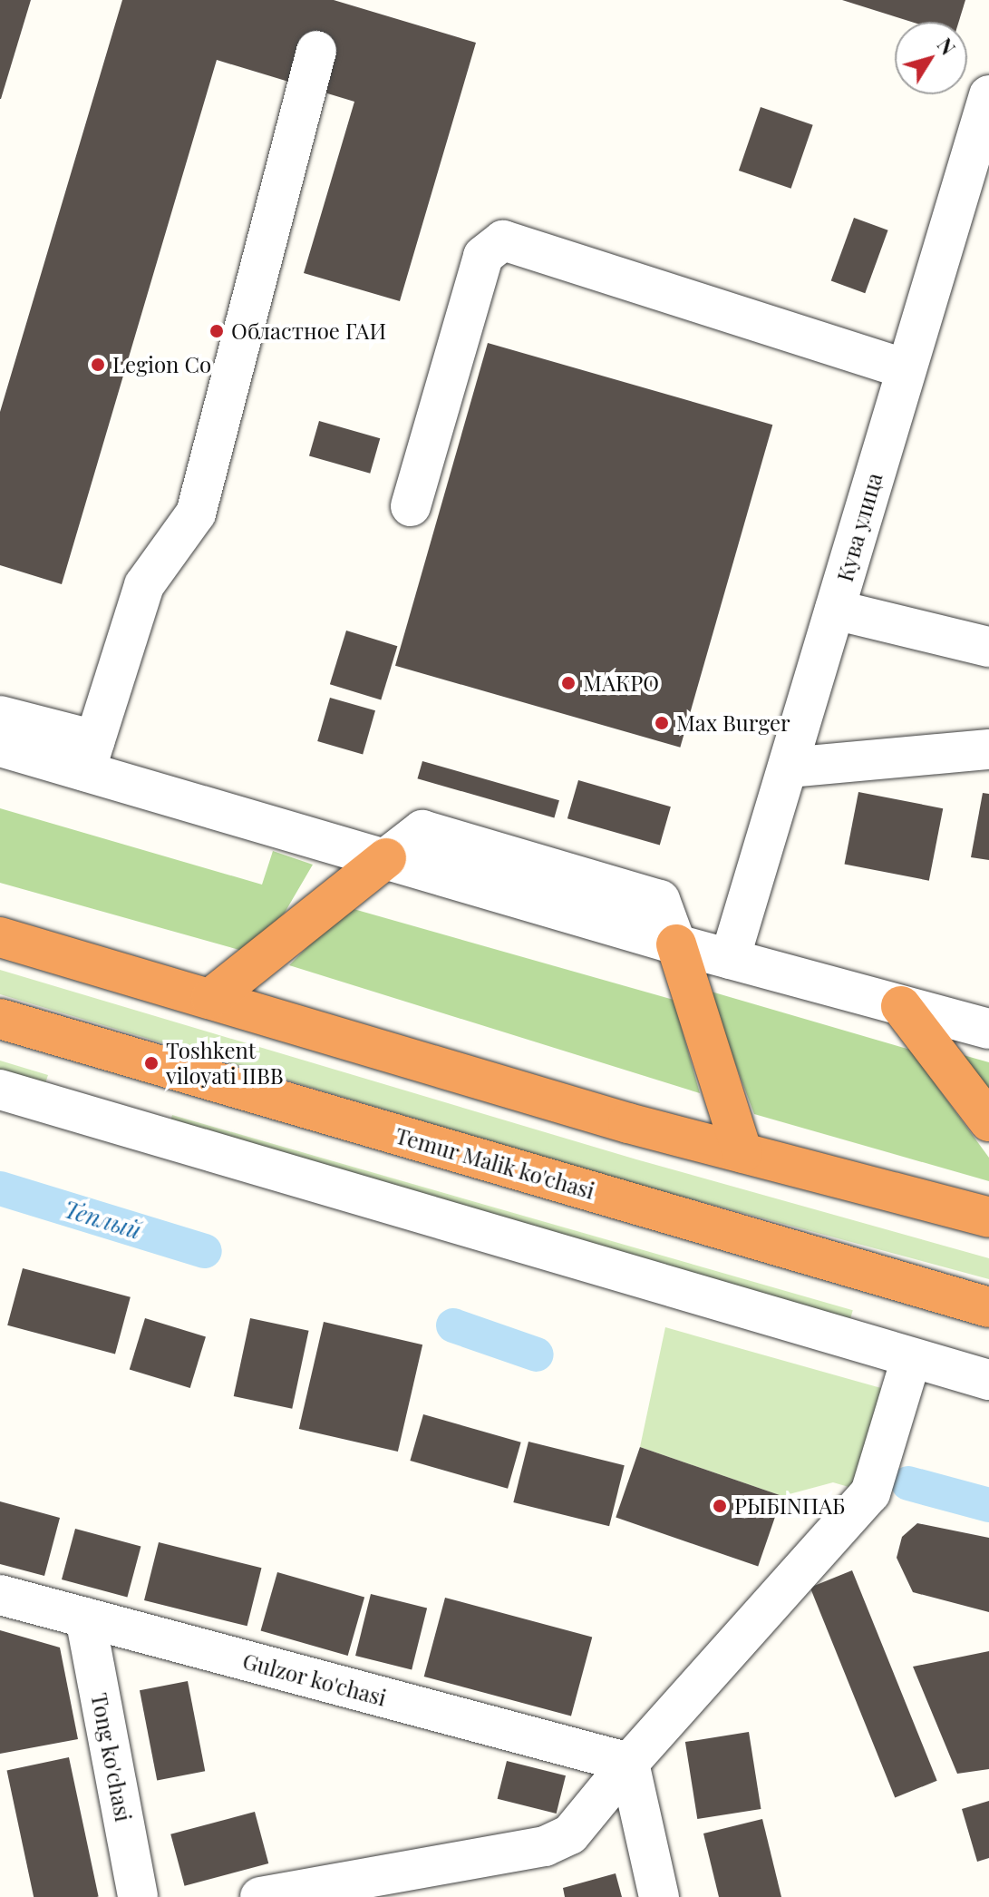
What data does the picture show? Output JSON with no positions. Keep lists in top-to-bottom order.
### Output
{
  "streets": {
    "highway": ["Temur Malik ko'chasi"],
    "street": ["Кува улица", "Gulzor ko'chasi", "Tong ko'chasi"]
  },
  "crossings": [
    ["Gulzor ko'chasi", "Tong ko'chasi"]
  ],
  "water": ["Теплый"],
  "places": [
    "Областное ГАИ",
    "Legion Co",
    "МАКРО",
    "Max Burger",
    "Toshkent viloyati IIBB",
    "РЫБINПАБ"
  ],
  "north": "top right"
}
